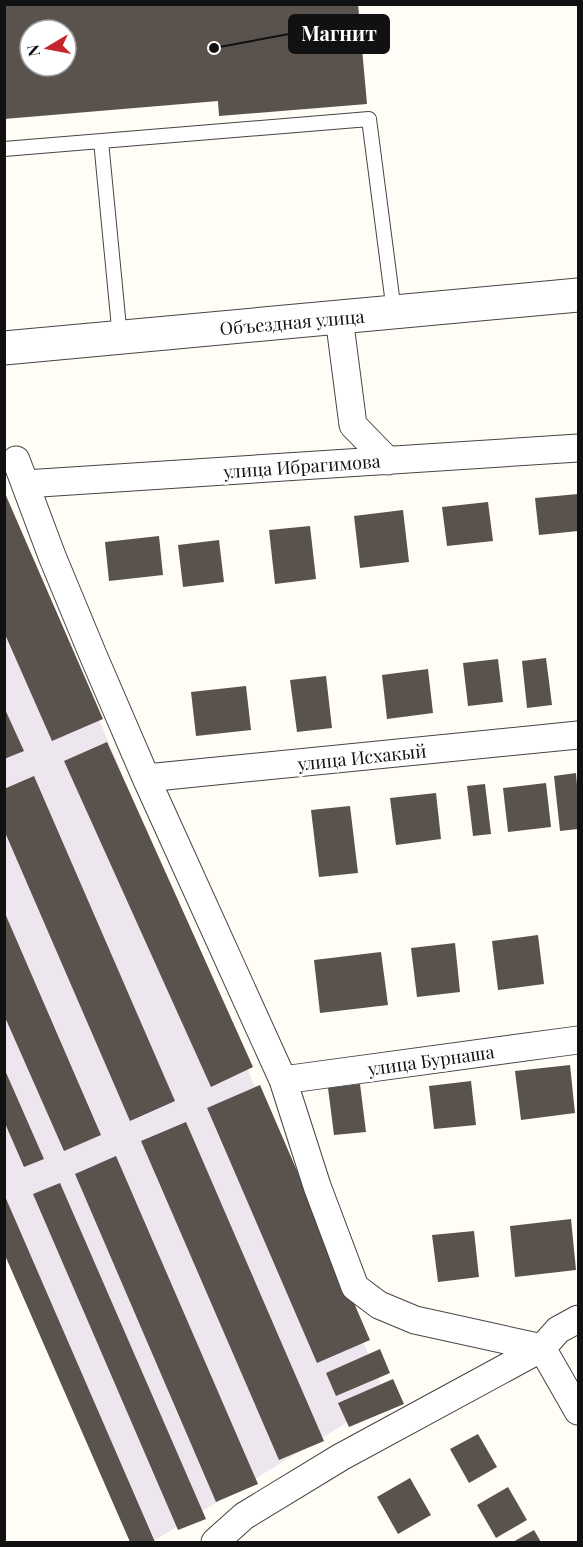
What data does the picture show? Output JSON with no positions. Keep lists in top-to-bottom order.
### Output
{
  "streets": {
    "street": [
      "Объездная улица",
      "улица Ибрагимова",
      "улица Исхакый",
      "улица Бурнаша"
    ]
  },
  "crossings": [
    ["улица Ибрагимова", "улица Исхакый"]
  ],
  "places": ["Магнит"],
  "north": "left"
}
